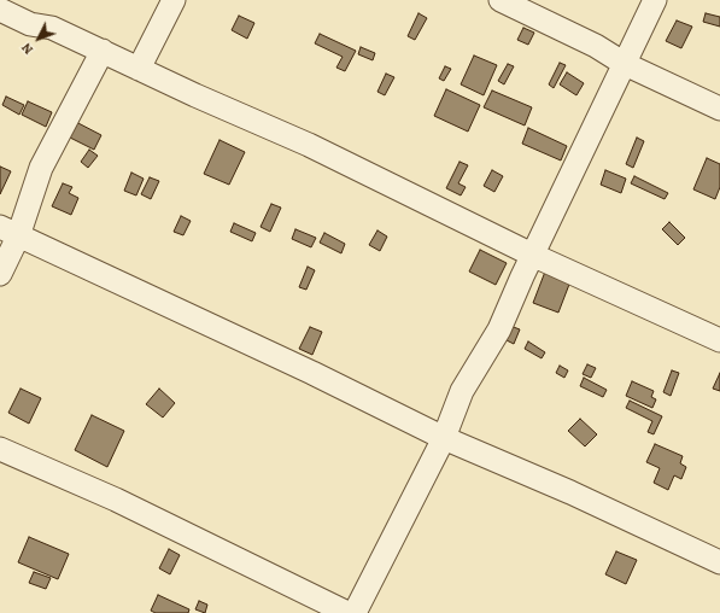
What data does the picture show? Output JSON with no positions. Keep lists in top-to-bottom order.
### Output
{
  "north": "bottom left"
}
